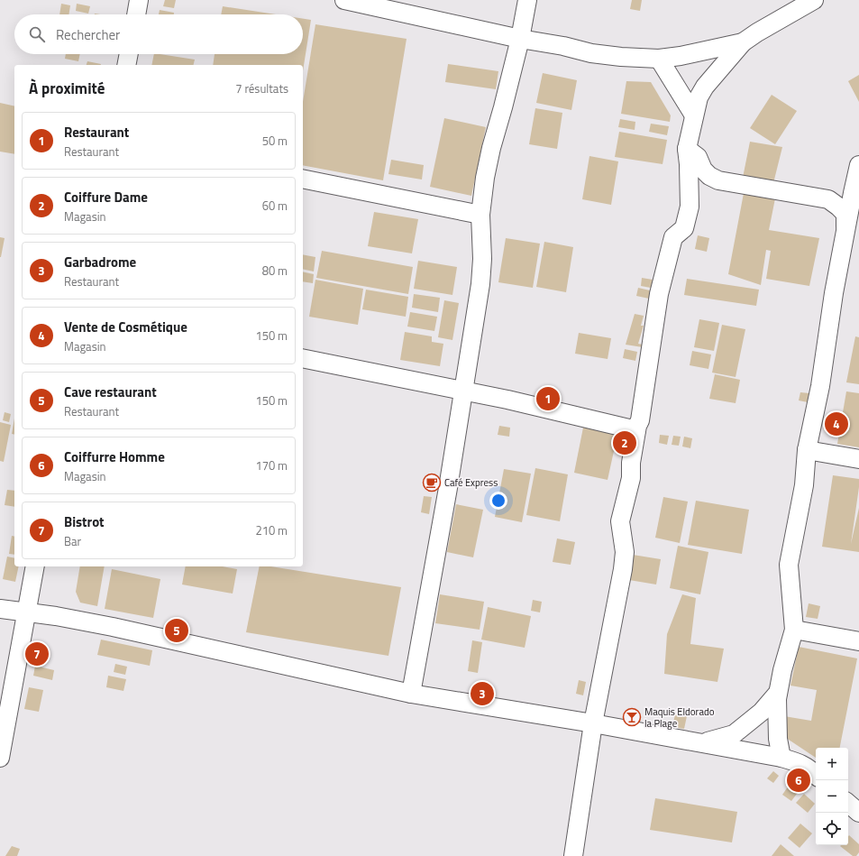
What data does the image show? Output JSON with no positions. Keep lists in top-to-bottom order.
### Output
{
  "places": {
    "cafe": ["Café Express"],
    "bar": ["Maquis Eldorado la Plage"]
  },
  "page": {
    "search": "Rechercher",
    "heading": ["À proximité", "7 résultats"],
    "list": [
      {
        "mark": "1",
        "name": "Restaurant",
        "note": "Restaurant",
        "value": "50 m"
      },
      {
        "mark": "2",
        "name": "Coiffure Dame",
        "note": "Magasin",
        "value": "60 m"
      },
      {
        "mark": "3",
        "name": "Garbadrome",
        "note": "Restaurant",
        "value": "80 m"
      },
      {
        "mark": "4",
        "name": "Vente de Cosmétique",
        "note": "Magasin",
        "value": "150 m"
      },
      {
        "mark": "5",
        "name": "Cave restaurant",
        "note": "Restaurant",
        "value": "150 m"
      },
      {
        "mark": "6",
        "name": "Coiffurre Homme",
        "note": "Magasin",
        "value": "170 m"
      },
      {
        "mark": "7",
        "name": "Bistrot",
        "note": "Bar",
        "value": "210 m"
      }
    ],
    "pins": [
      "1",
      "4",
      "2",
      "5",
      "7",
      "3",
      "6"
    ],
    "map_buttons": ["+", "−"]
  }
}
